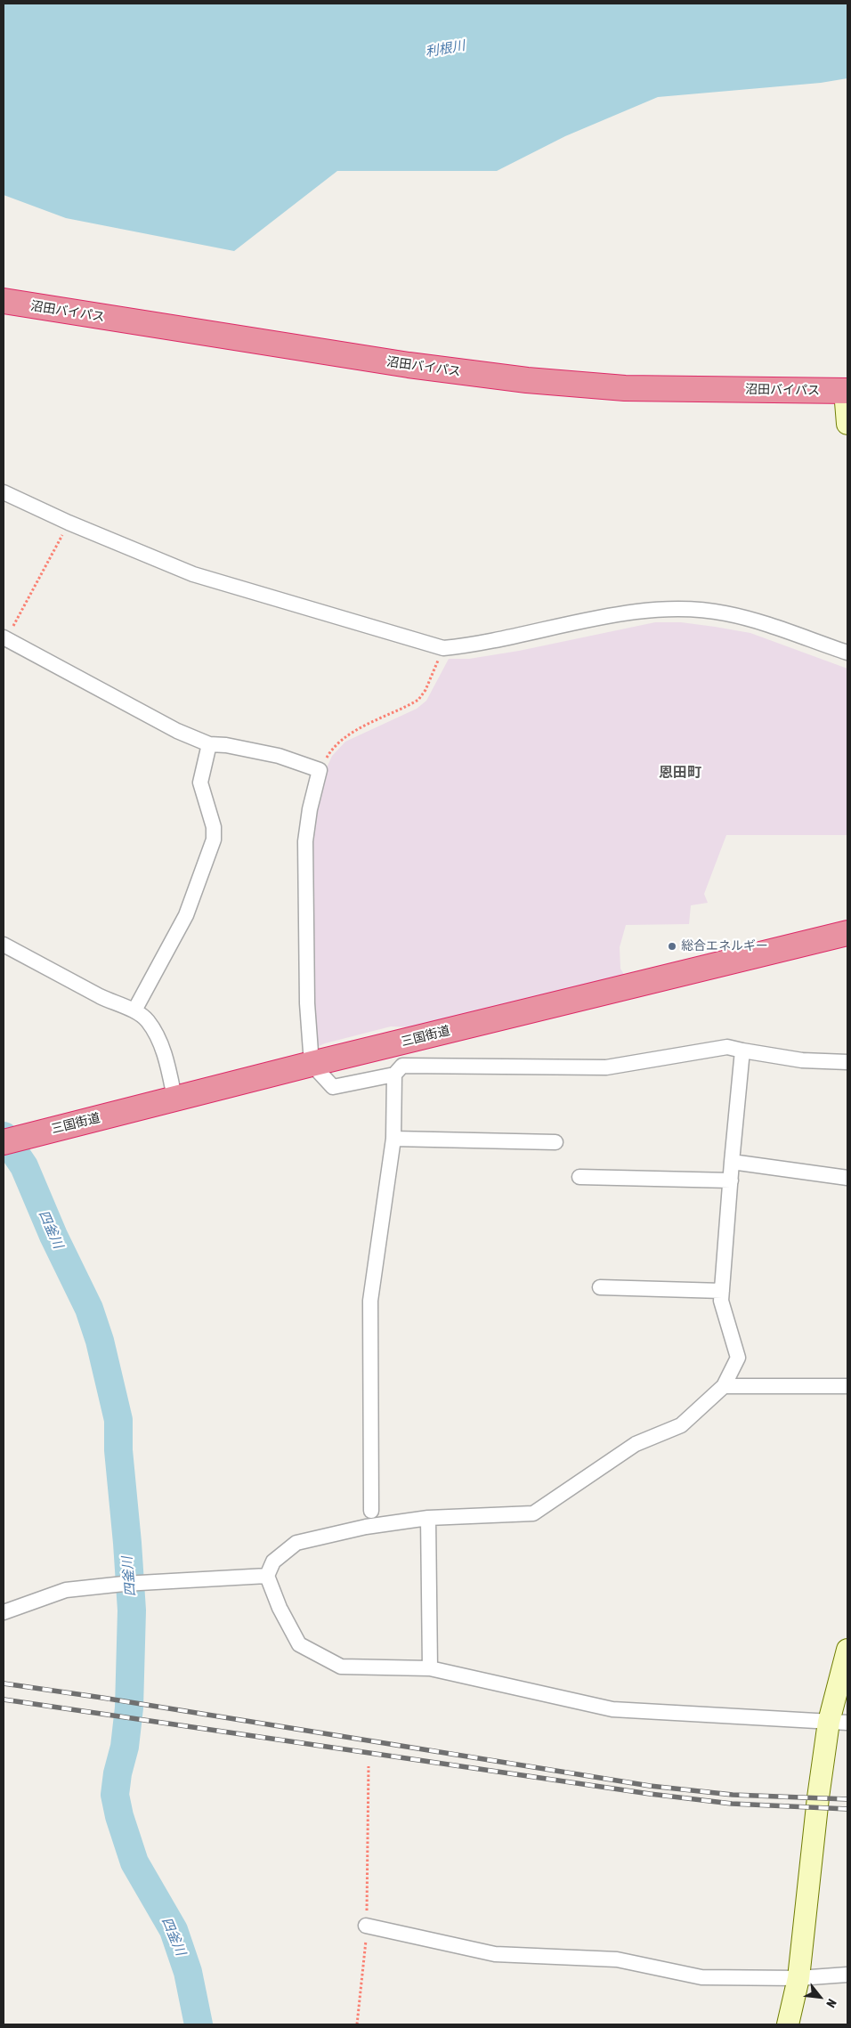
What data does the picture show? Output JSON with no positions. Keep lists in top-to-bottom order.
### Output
{
  "streets": {
    "highway": ["沼田バイパス", "三国街道"]
  },
  "districts": ["恩田町"],
  "water": ["利根川", "四釜川"],
  "places": ["総合エネルギー"],
  "north": "bottom right"
}
